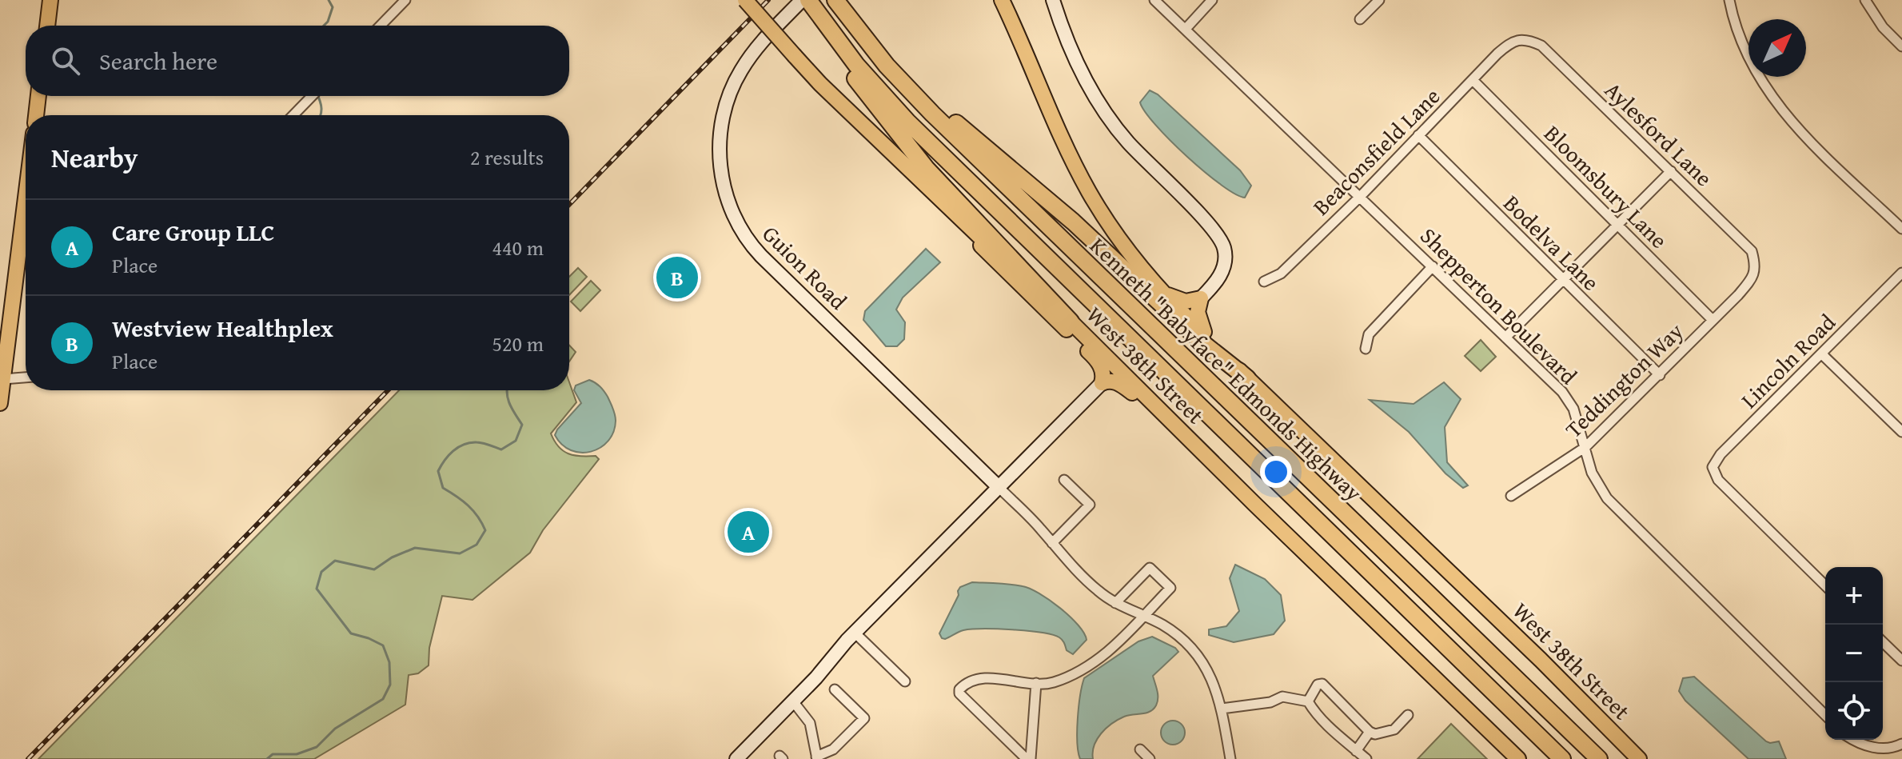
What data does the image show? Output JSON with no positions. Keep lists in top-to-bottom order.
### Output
{
  "streets": {
    "highway": ["Kenneth \"Babyface\" Edmonds Highway"],
    "main road": ["West 38th Street"],
    "street": [
      "Aylesford Lane",
      "Beaconsfield Lane",
      "Bloomsbury Lane",
      "Bodelva Lane",
      "Guion Road",
      "Shepperton Boulevard",
      "Lincoln Road",
      "Teddington Way"
    ]
  },
  "crossings": [
    ["Aylesford Lane", "Beaconsfield Lane"],
    ["Aylesford Lane", "Teddington Way"],
    ["Beaconsfield Lane", "Bloomsbury Lane"],
    ["Beaconsfield Lane", "Bodelva Lane"],
    ["Beaconsfield Lane", "Shepperton Boulevard"],
    ["Bloomsbury Lane", "Teddington Way"],
    ["Bodelva Lane", "Teddington Way"],
    ["Shepperton Boulevard", "Teddington Way"]
  ],
  "north": "top right",
  "page": {
    "search": "Search here",
    "heading": ["Nearby", "2 results"],
    "list": [
      {
        "mark": "A",
        "name": "Care Group LLC",
        "note": "Place",
        "value": "440 m"
      },
      {
        "mark": "B",
        "name": "Westview Healthplex",
        "note": "Place",
        "value": "520 m"
      }
    ],
    "pins": ["B", "A"],
    "map_buttons": ["+", "−"]
  }
}
